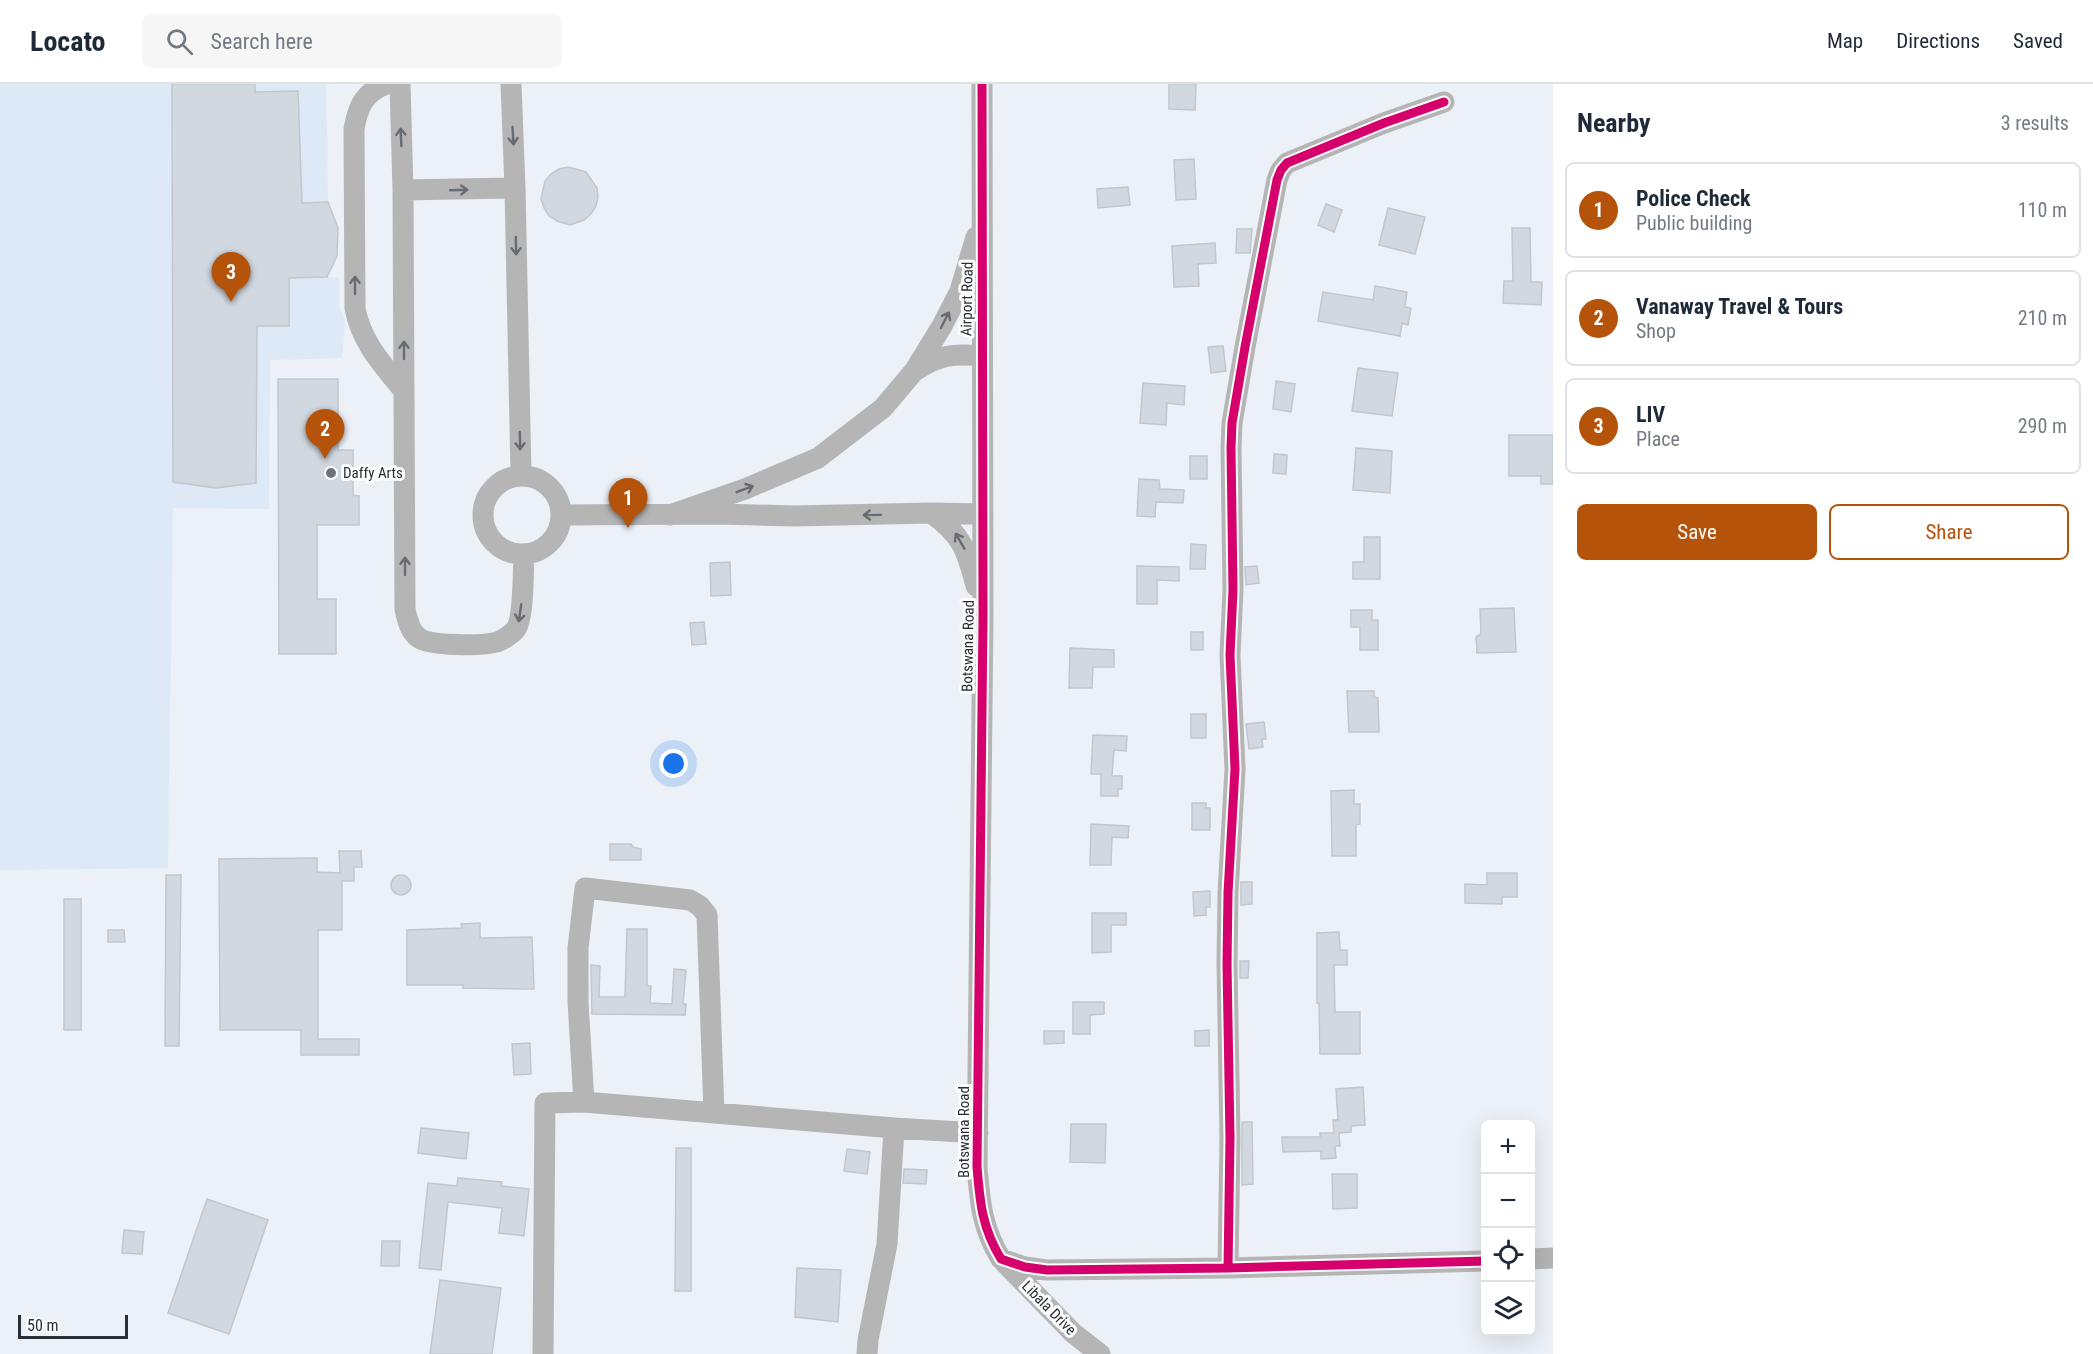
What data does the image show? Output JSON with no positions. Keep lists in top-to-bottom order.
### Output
{
  "streets": {
    "street": ["Airport Road", "Botswana Road", "Libala Drive"]
  },
  "crossings": [
    ["Airport Road", "Botswana Road"],
    ["Botswana Road", "Libala Drive"]
  ],
  "places": ["Daffy Arts"],
  "scale_bar": "50 m",
  "page": {
    "header": "Locato",
    "search": "Search here",
    "nav": ["Map", "Directions", "Saved"],
    "heading": ["Nearby", "3 results"],
    "list": [
      {
        "mark": "1",
        "name": "Police Check",
        "note": "Public building",
        "value": "110 m"
      },
      {
        "mark": "2",
        "name": "Vanaway Travel & Tours",
        "note": "Shop",
        "value": "210 m"
      },
      {
        "mark": "3",
        "name": "LIV",
        "note": "Place",
        "value": "290 m"
      }
    ],
    "pins": ["3", "2", "1"],
    "buttons": ["Save", "Share"],
    "map_buttons": ["+", "−"],
    "scale": "50 m"
  }
}
